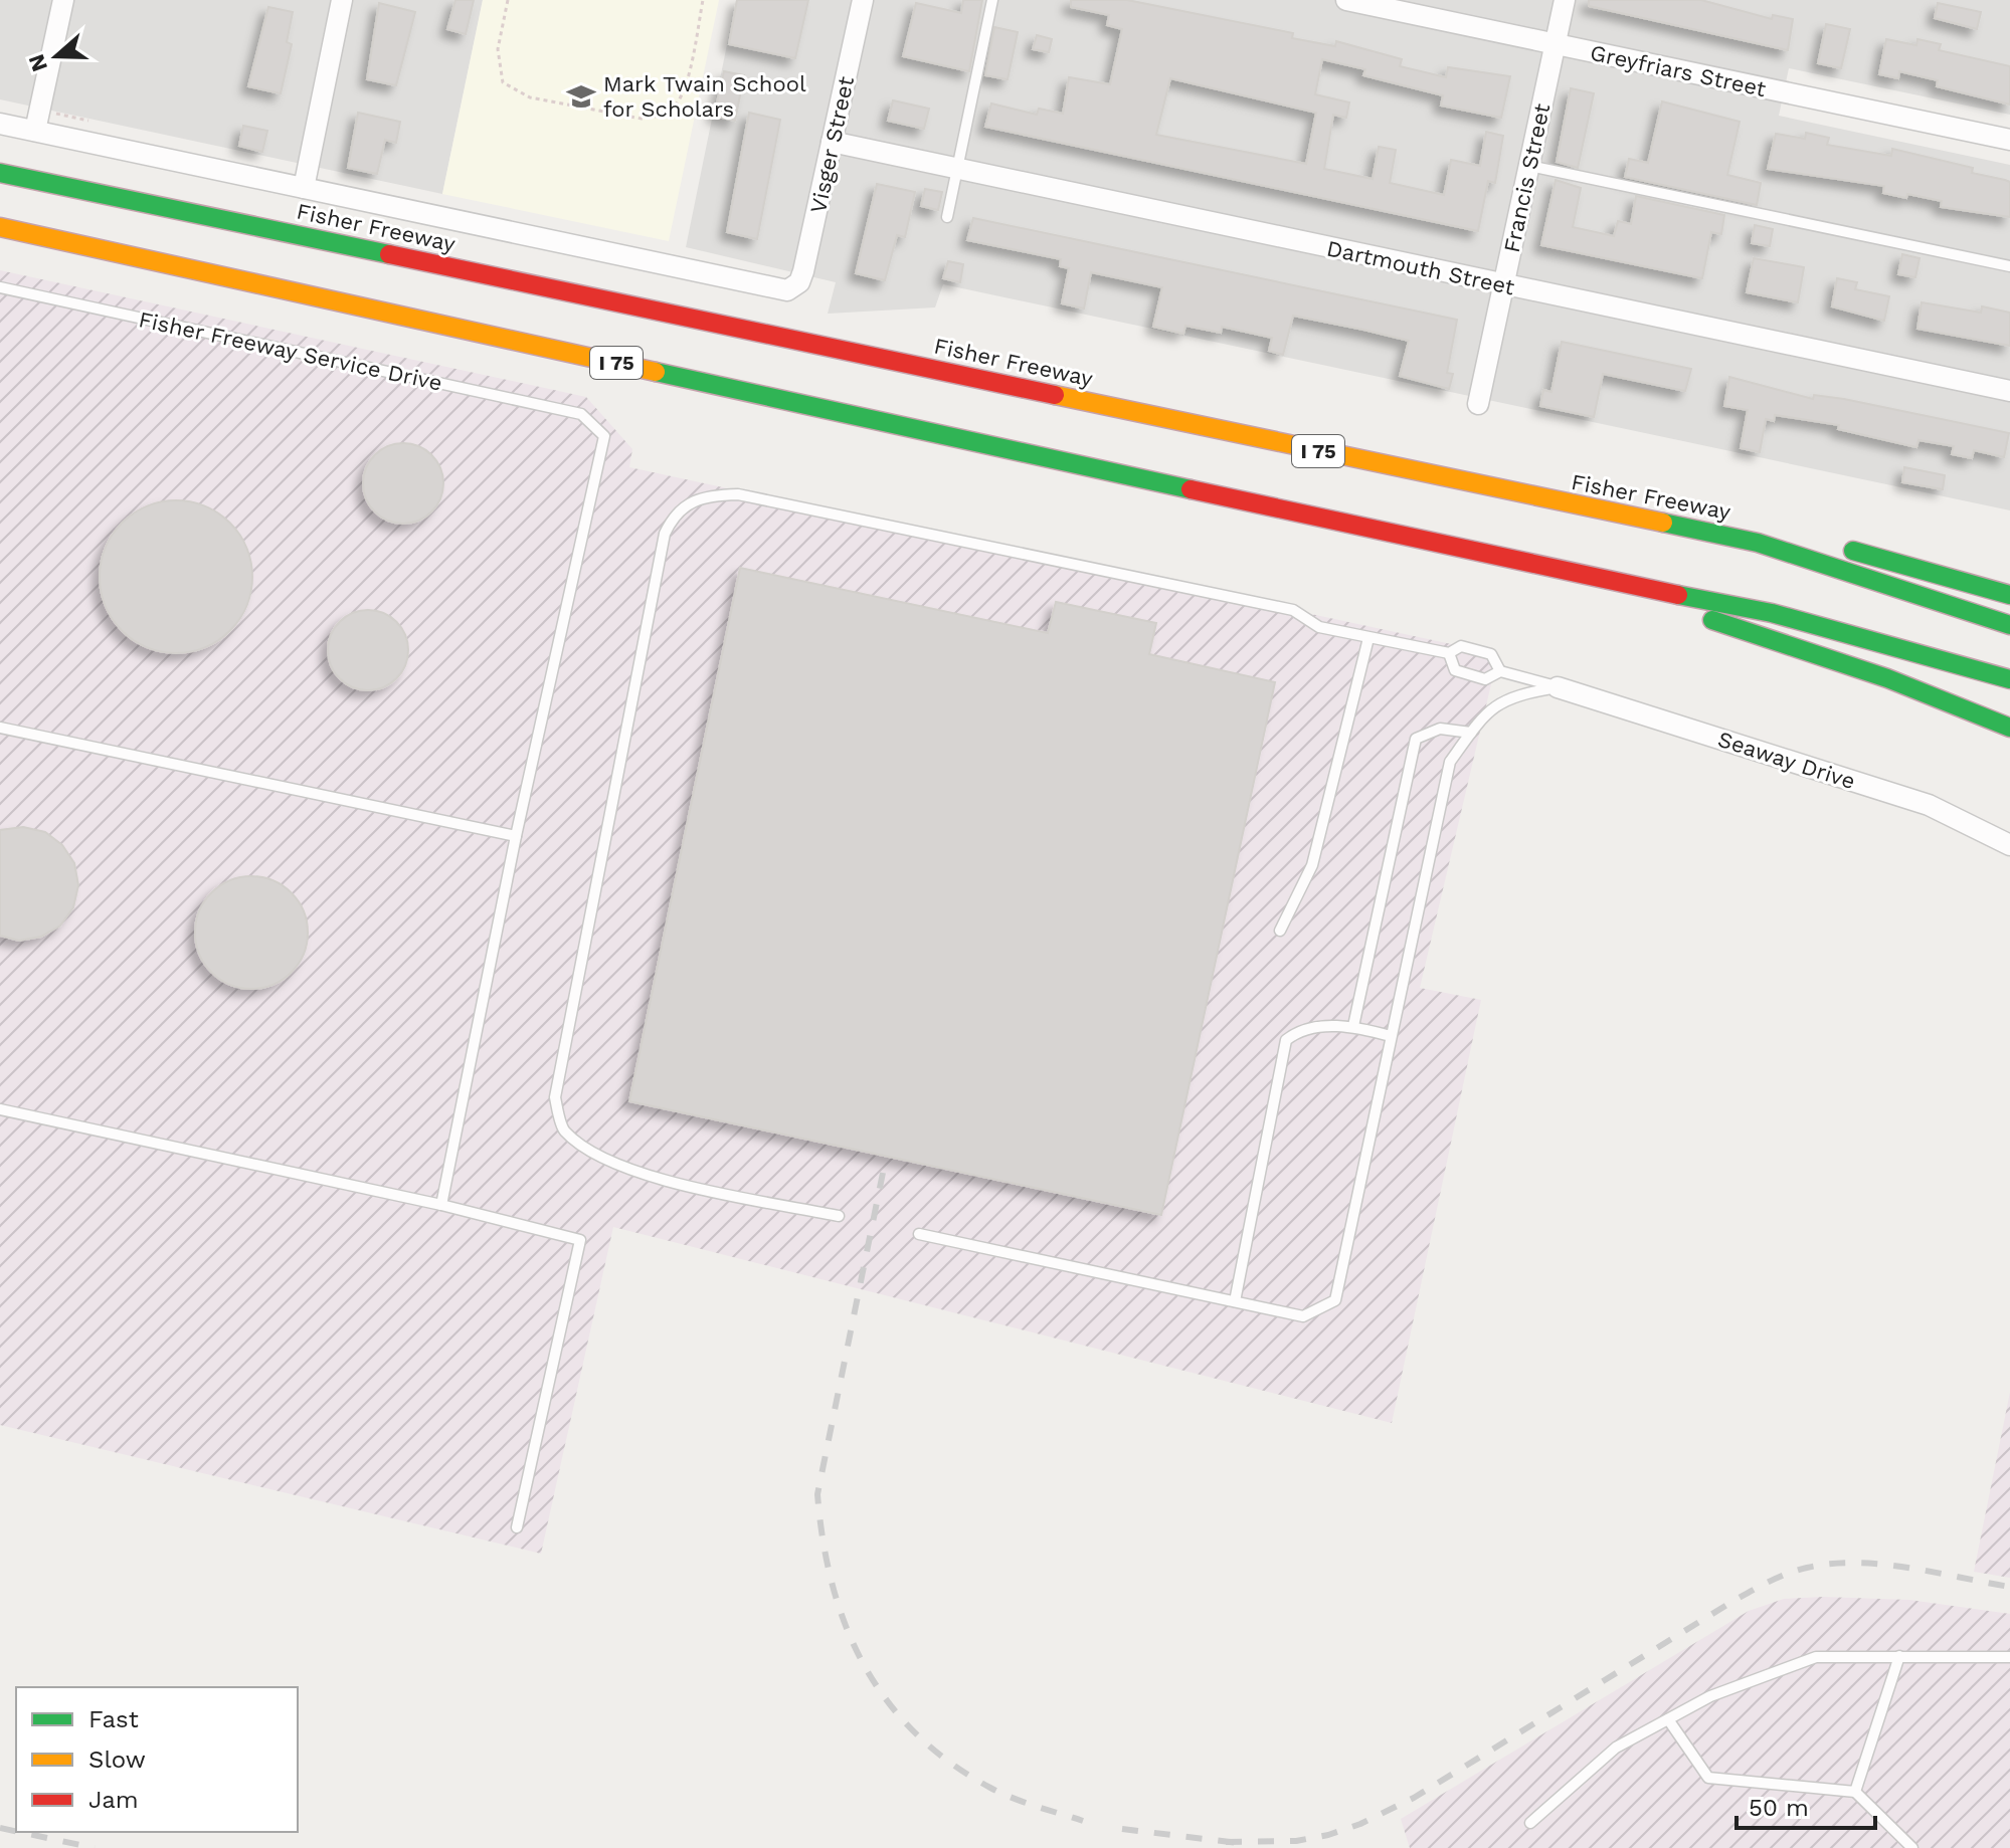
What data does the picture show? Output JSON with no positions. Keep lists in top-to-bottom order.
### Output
{
  "streets": {
    "highway": ["Fisher Freeway", "I 75"],
    "street": [
      "Greyfriars Street",
      "Visger Street",
      "Francis Street",
      "Dartmouth Street",
      "Seaway Drive"
    ],
    "lane": ["Fisher Freeway Service Drive"]
  },
  "crossings": [
    ["Greyfriars Street", "Francis Street"],
    ["Visger Street", "Dartmouth Street"],
    ["Francis Street", "Dartmouth Street"]
  ],
  "places": {
    "school or university": ["Mark Twain School for Scholars"]
  },
  "legend": ["Fast", "Slow", "Jam"],
  "scale_bar": "50 m",
  "north": "left"
}
